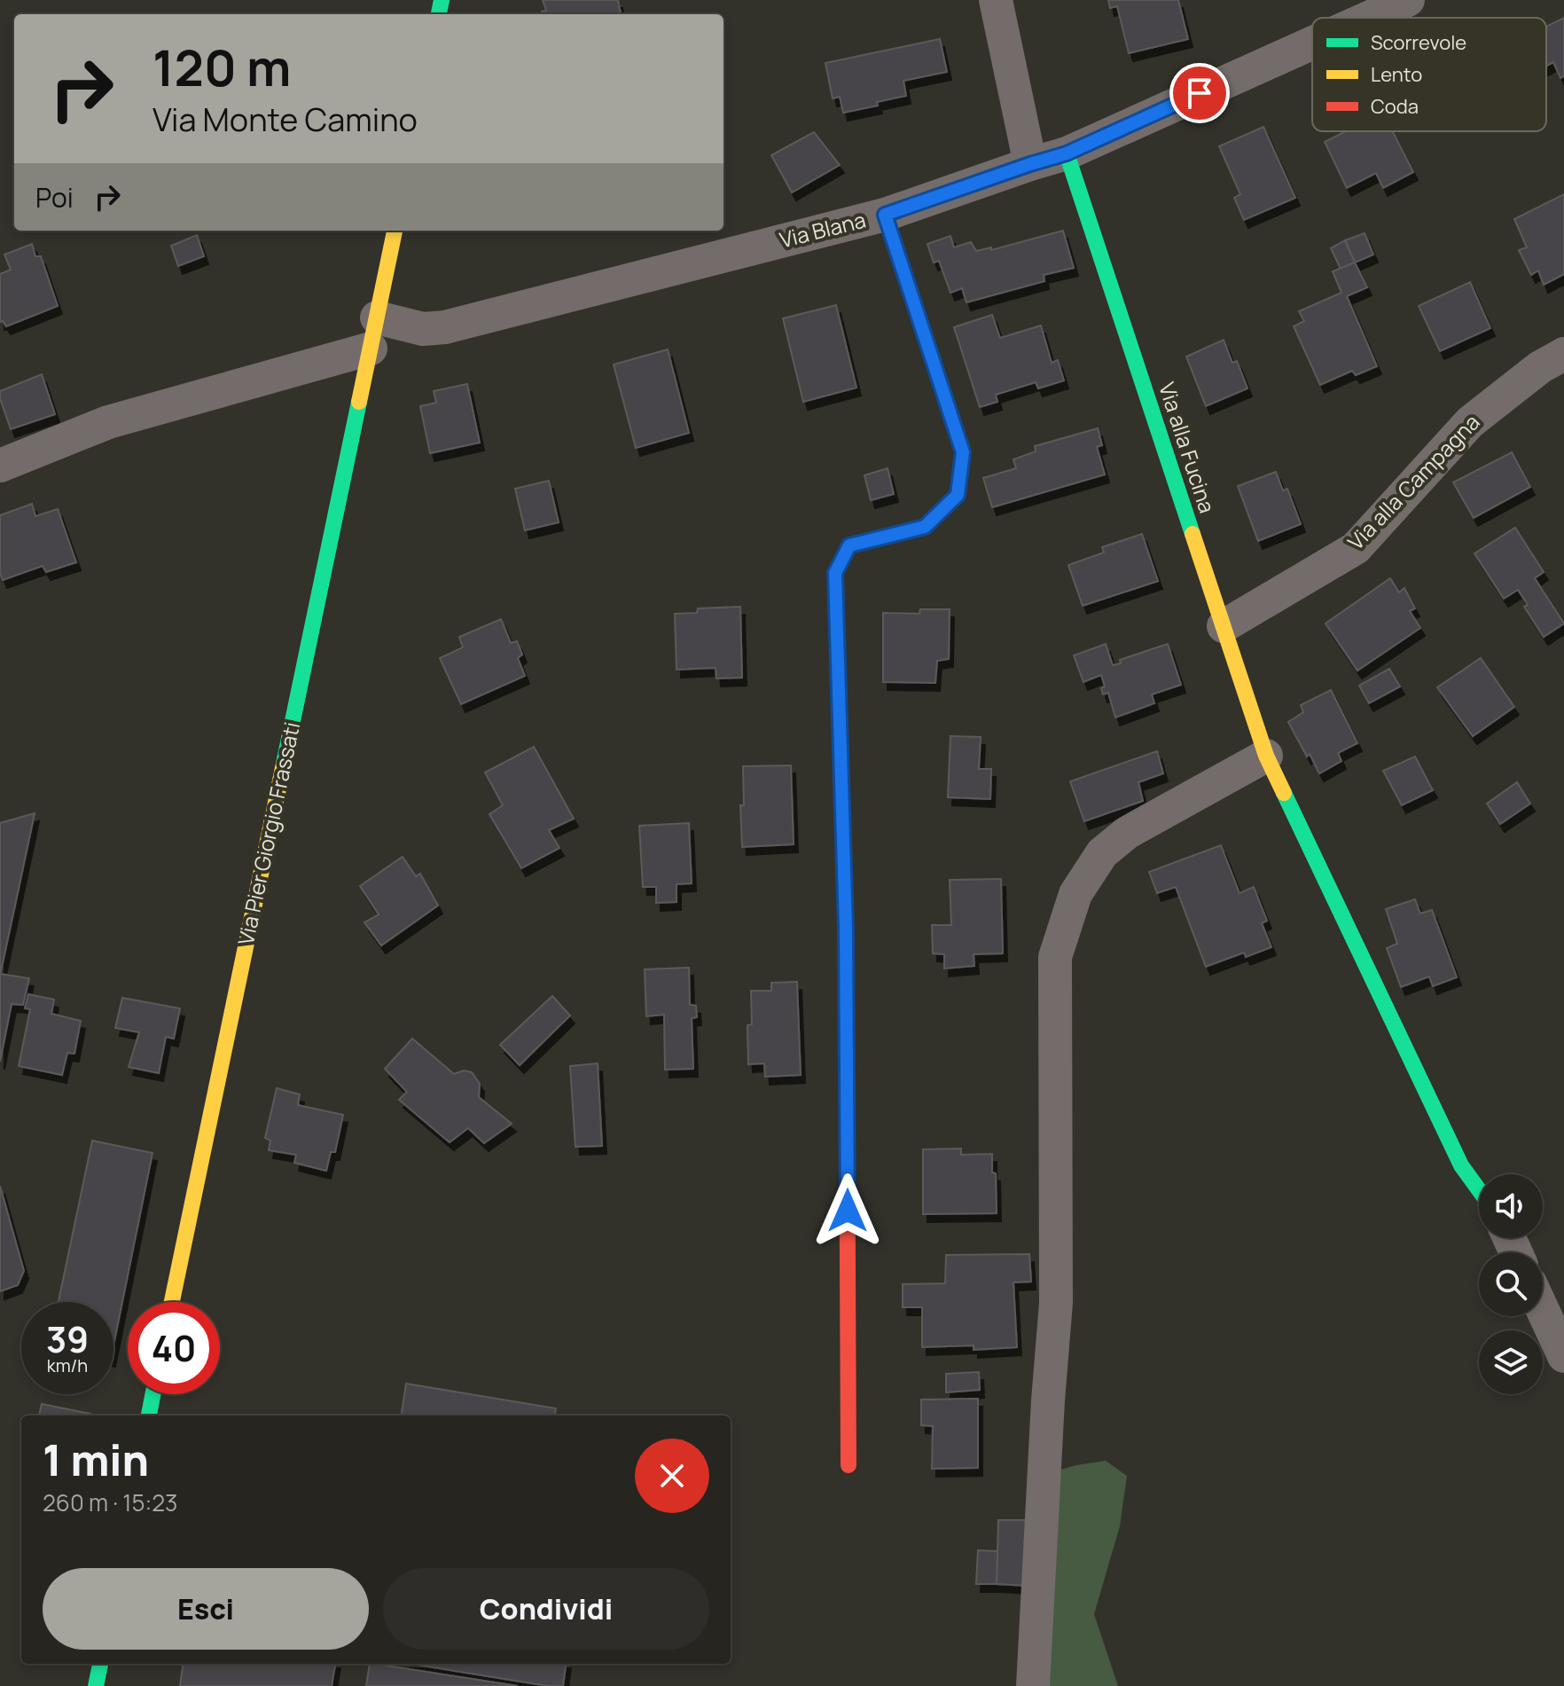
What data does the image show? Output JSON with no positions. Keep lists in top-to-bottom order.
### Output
{
  "streets": {
    "street": [
      "Via Blana",
      "Via alla Fucina",
      "Via alla Campagna",
      "Via Pier Giorgio Frassati"
    ]
  },
  "crossings": [
    ["Via Blana", "Via alla Fucina"],
    ["Via Blana", "Via Pier Giorgio Frassati"],
    ["Via alla Fucina", "Via alla Campagna"]
  ],
  "legend": ["Scorrevole", "Lento", "Coda"],
  "page": {
    "turn": ["120 m", "Via Monte Camino"],
    "then": "Poi",
    "speed": "39 km/h",
    "limit": "40",
    "heading": ["1 min", "260 m · 15:23"],
    "buttons": ["Esci", "Condividi"]
  }
}
